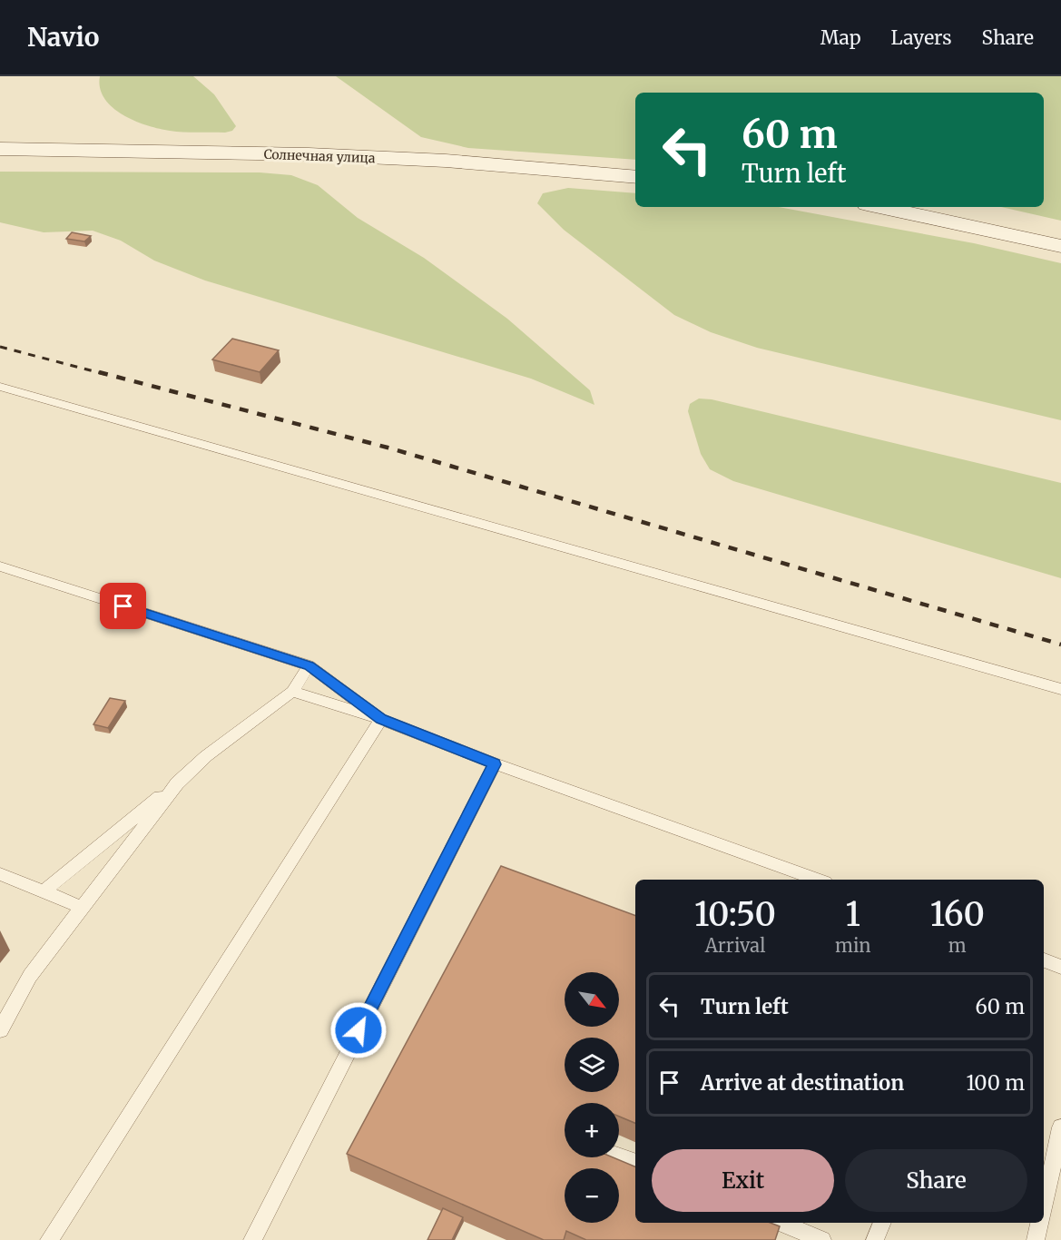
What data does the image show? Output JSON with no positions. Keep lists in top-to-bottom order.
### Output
{
  "streets": {
    "street": ["Солнечная улица"]
  },
  "north": "bottom right",
  "page": {
    "header": "Navio",
    "nav": ["Map", "Layers", "Share"],
    "turn": ["60 m", "Turn left"],
    "eta": [
      "10:50",
      "Arrival",
      "1",
      "min",
      "160",
      "m"
    ],
    "map_buttons": ["+", "−"],
    "list": [
      {
        "name": "Turn left",
        "value": "60 m"
      },
      {
        "name": "Arrive at destination",
        "value": "100 m"
      }
    ],
    "buttons": ["Exit", "Share"]
  }
}
